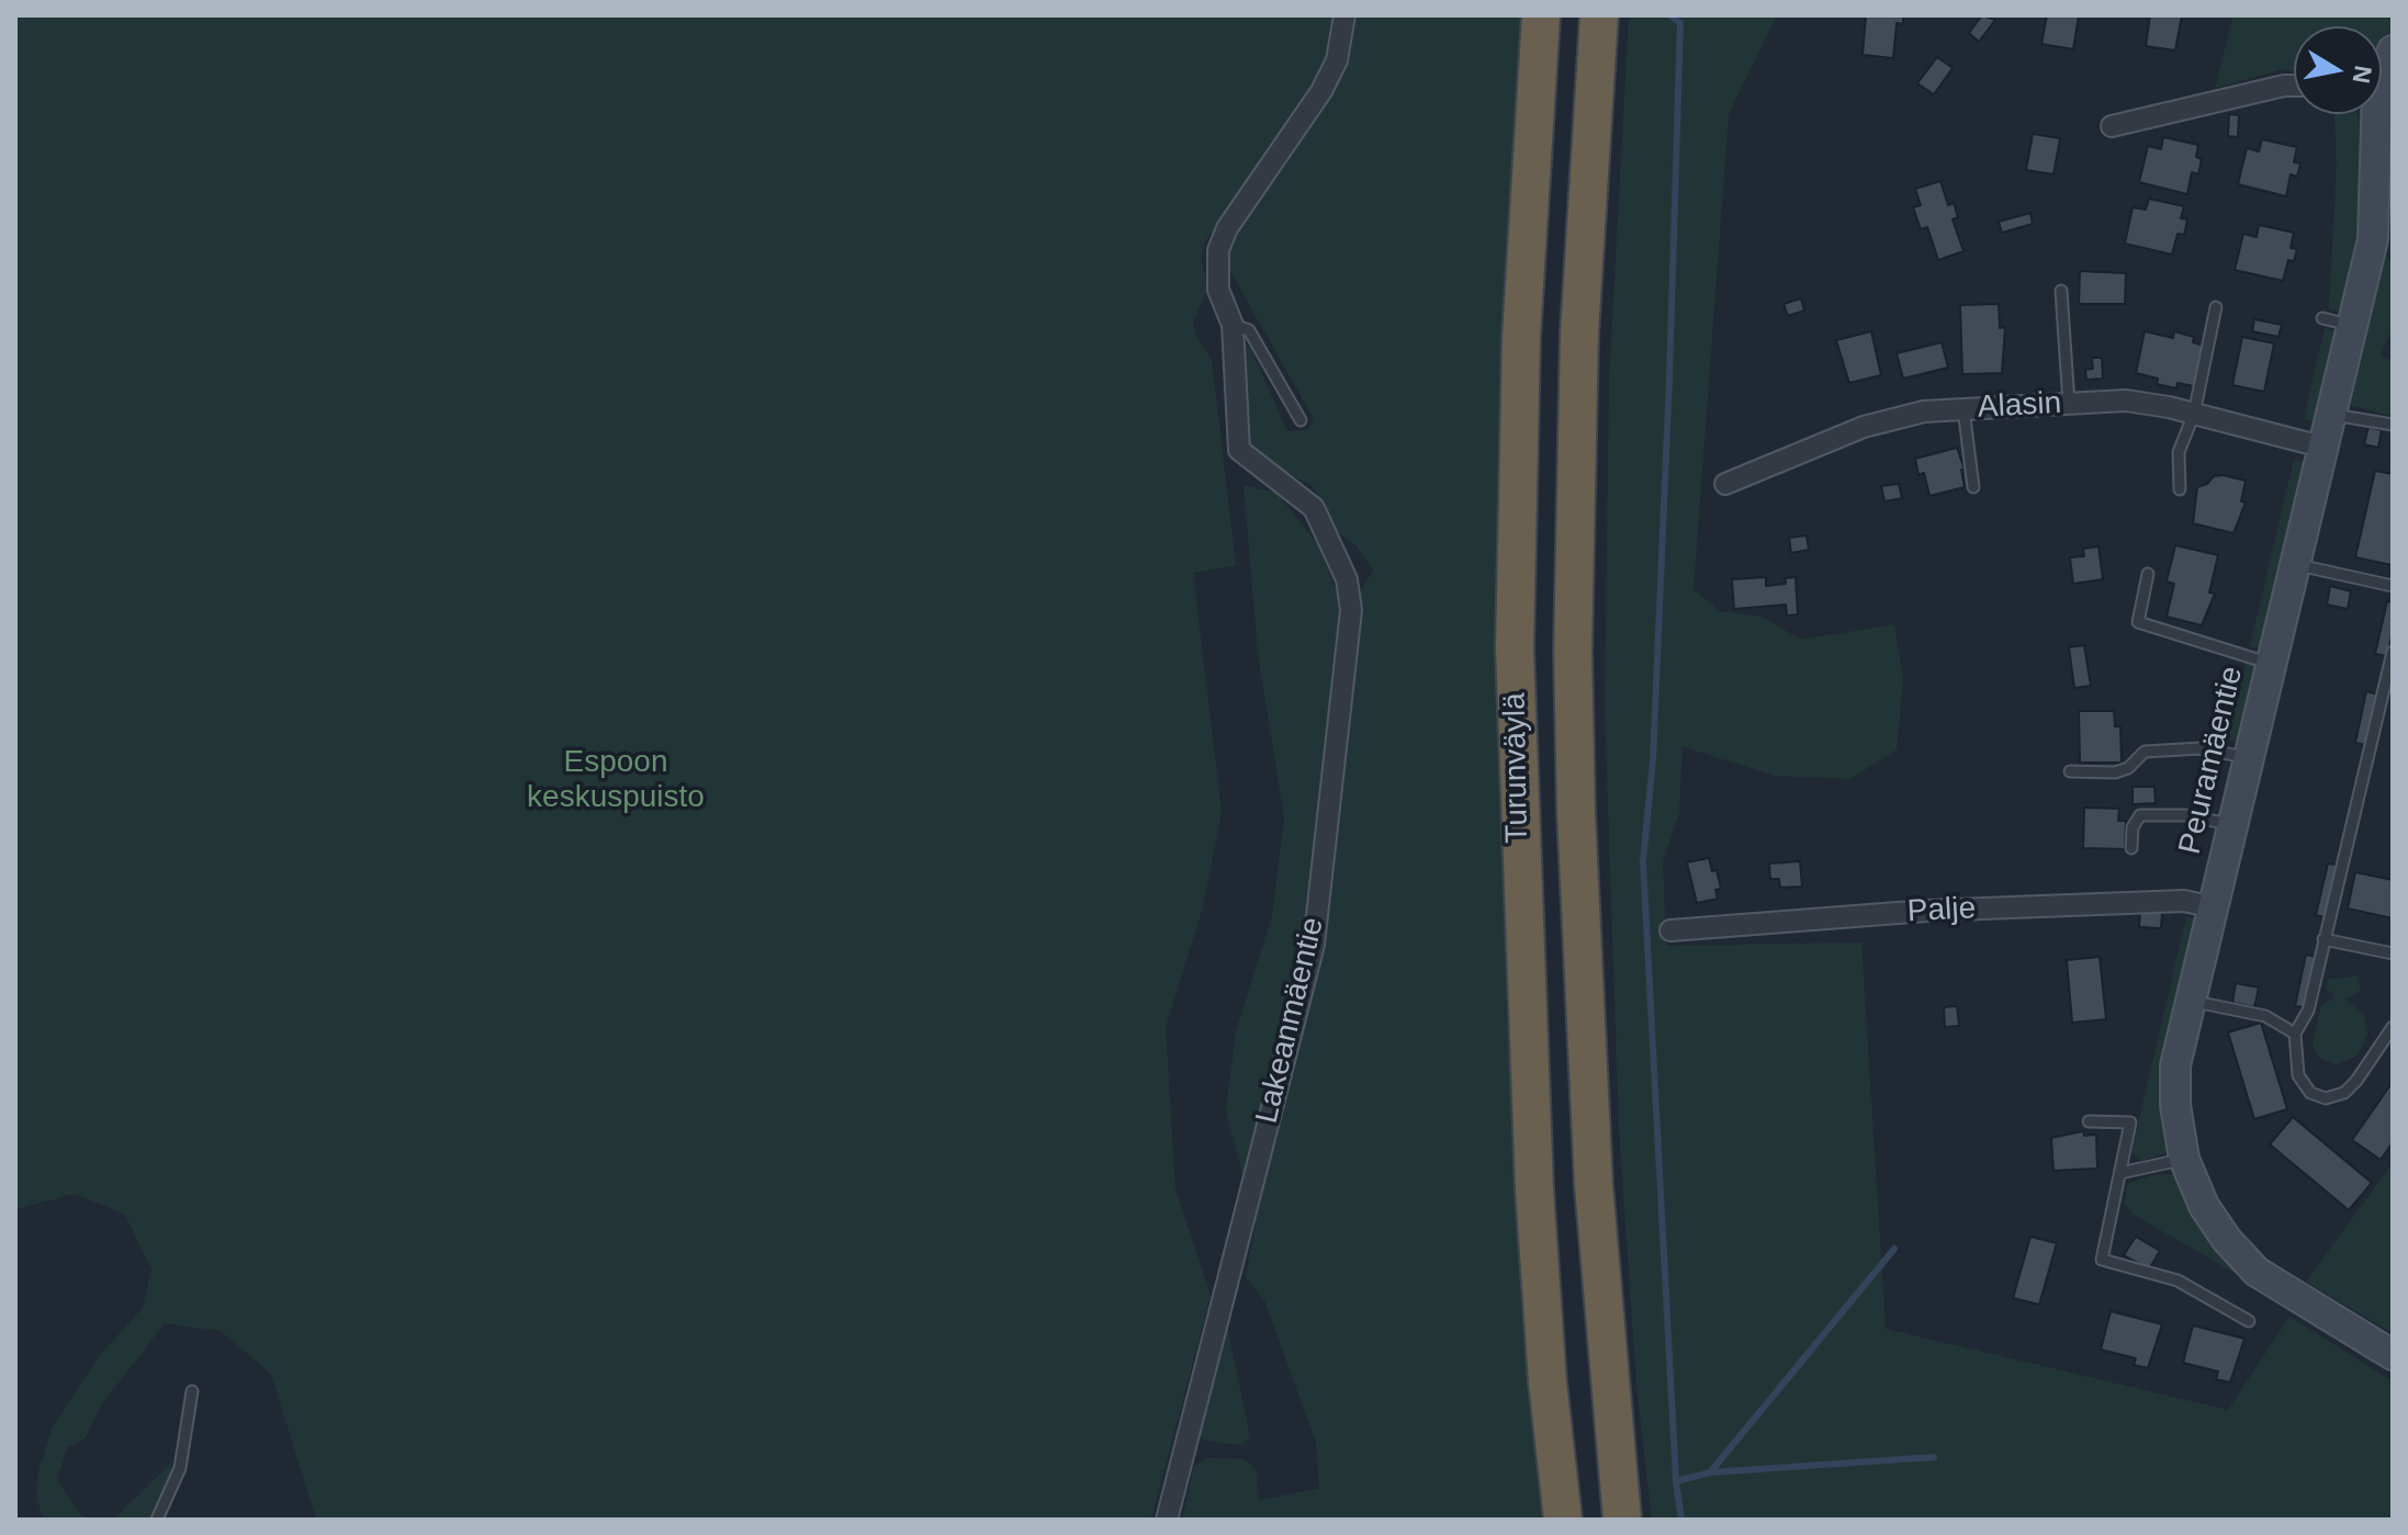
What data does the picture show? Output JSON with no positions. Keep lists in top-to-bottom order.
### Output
{
  "streets": {
    "highway": ["Turunväylä"],
    "street": [
      "Alasin",
      "Peuramäentie",
      "Palje",
      "Lakeanmäentie"
    ]
  },
  "crossings": [
    ["Alasin", "Peuramäentie"],
    ["Peuramäentie", "Palje"]
  ],
  "parks": ["Espoon keskuspuisto"],
  "north": "right"
}
